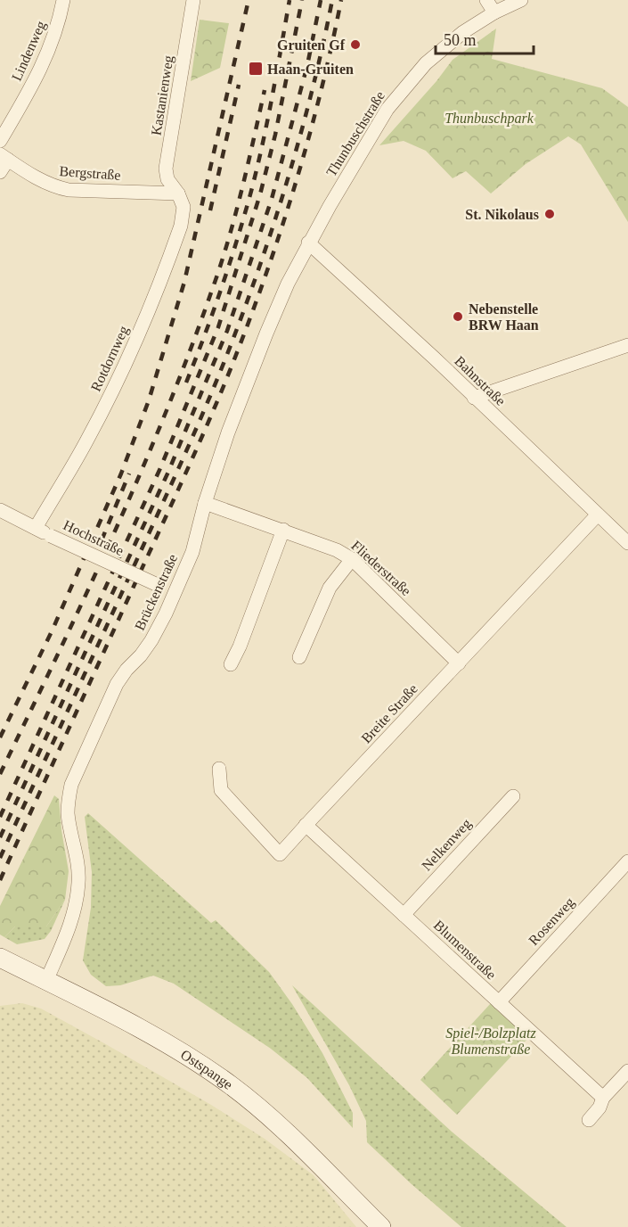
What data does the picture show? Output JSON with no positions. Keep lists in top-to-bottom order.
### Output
{
  "streets": {
    "main road": ["Ostspange"],
    "street": [
      "Lindenweg",
      "Kastanienweg",
      "Thunbuschstraße",
      "Bergstraße",
      "Rotdornweg",
      "Bahnstraße",
      "Hochstraße",
      "Fliederstraße",
      "Brückenstraße",
      "Breite Straße",
      "Nelkenweg",
      "Rosenweg",
      "Blumenstraße"
    ]
  },
  "crossings": [
    ["Kastanienweg", "Bergstraße"],
    ["Kastanienweg", "Rotdornweg"],
    ["Thunbuschstraße", "Bahnstraße"],
    ["Thunbuschstraße", "Brückenstraße"],
    ["Bergstraße", "Rotdornweg"],
    ["Rotdornweg", "Hochstraße"],
    ["Bahnstraße", "Brückenstraße"],
    ["Bahnstraße", "Breite Straße"],
    ["Hochstraße", "Brückenstraße"],
    ["Fliederstraße", "Brückenstraße"],
    ["Fliederstraße", "Breite Straße"],
    ["Brückenstraße", "Ostspange"],
    ["Breite Straße", "Blumenstraße"],
    ["Nelkenweg", "Blumenstraße"],
    ["Rosenweg", "Blumenstraße"]
  ],
  "parks": ["Thunbuschpark", "Spiel-/Bolzplatz Blumenstraße"],
  "places": {
    "other": ["Gruiten Gf", "St. Nikolaus", "Nebenstelle BRW Haan"],
    "transit": ["Haan-Gruiten"]
  },
  "scale_bar": "50 m"
}
